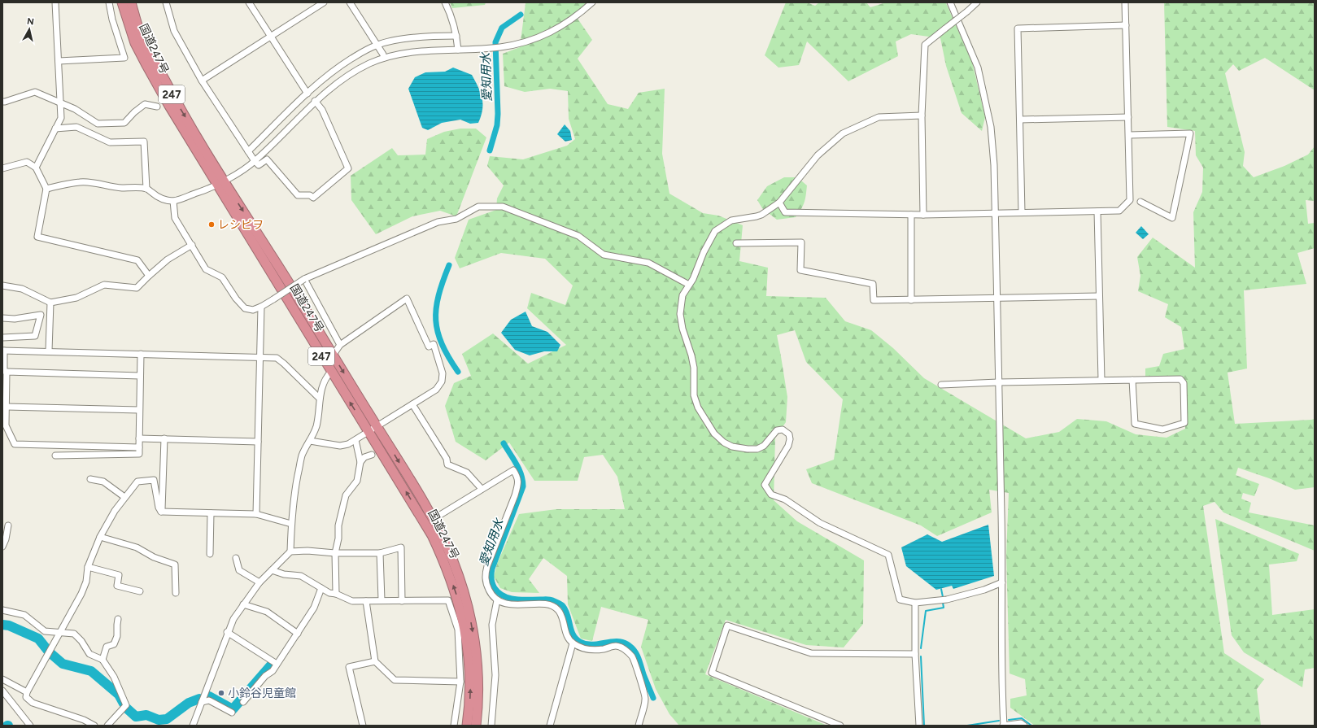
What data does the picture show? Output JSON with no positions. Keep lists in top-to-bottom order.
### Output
{
  "streets": {
    "highway": ["国道247号", "247"]
  },
  "water": ["愛知用水"],
  "places": ["レシピヲ", "小鈴谷児童館"],
  "north": "top"
}
